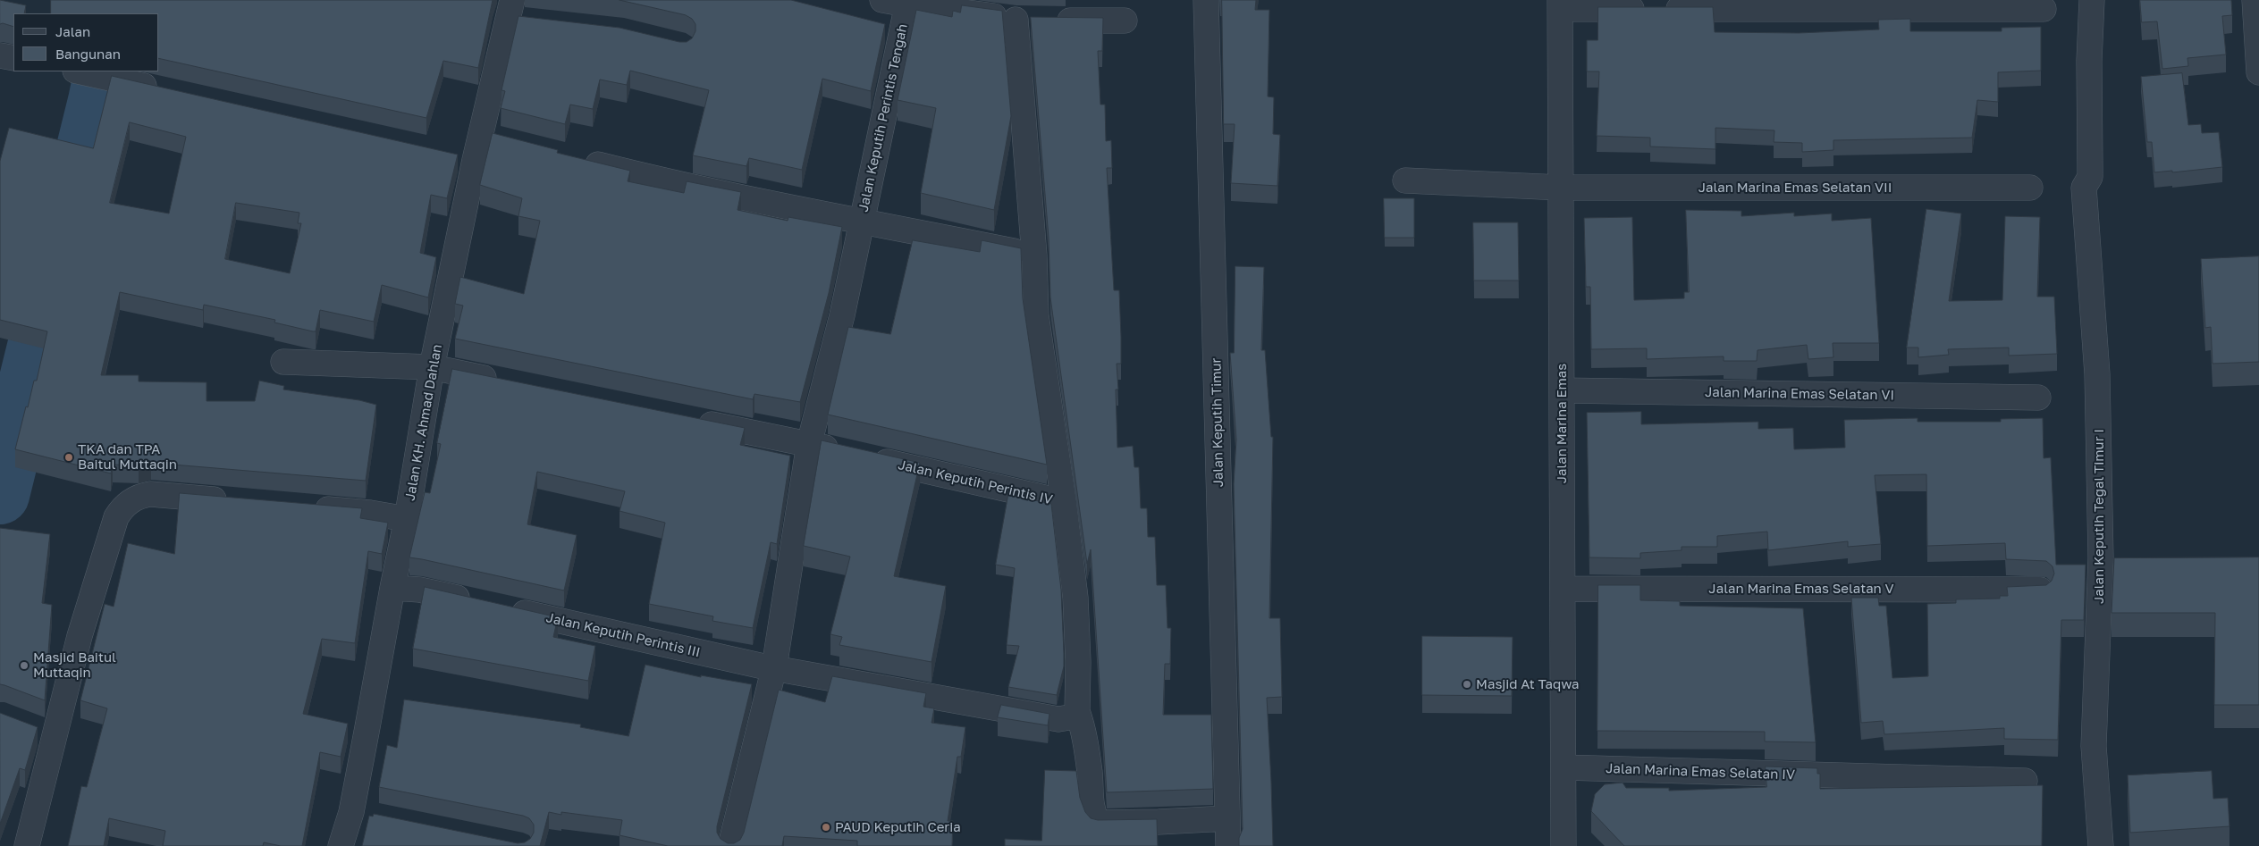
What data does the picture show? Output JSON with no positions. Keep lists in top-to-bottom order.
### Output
{
  "streets": {
    "street": [
      "Jalan Keputih Perintis Tengah",
      "Jalan Marina Emas Selatan VII",
      "Jalan Marina Emas Selatan VI",
      "Jalan KH. Ahmad Dahlan",
      "Jalan Keputih Timur",
      "Jalan Marina Emas",
      "Jalan Keputih Perintis IV",
      "Jalan Keputih Tegal Timur I",
      "Jalan Marina Emas Selatan V",
      "Jalan Keputih Perintis III",
      "Jalan Marina Emas Selatan IV"
    ]
  },
  "crossings": [
    ["Jalan Marina Emas Selatan VII", "Jalan Marina Emas"],
    ["Jalan Marina Emas Selatan VI", "Jalan Marina Emas"],
    ["Jalan Marina Emas", "Jalan Marina Emas Selatan V"],
    ["Jalan Marina Emas", "Jalan Marina Emas Selatan IV"]
  ],
  "places": [
    "TKA dan TPA Baitul Muttaqin",
    "Masjid Baitul Muttaqin",
    "Masjid At Taqwa",
    "PAUD Keputih Ceria"
  ],
  "legend": ["Jalan", "Bangunan"]
}
